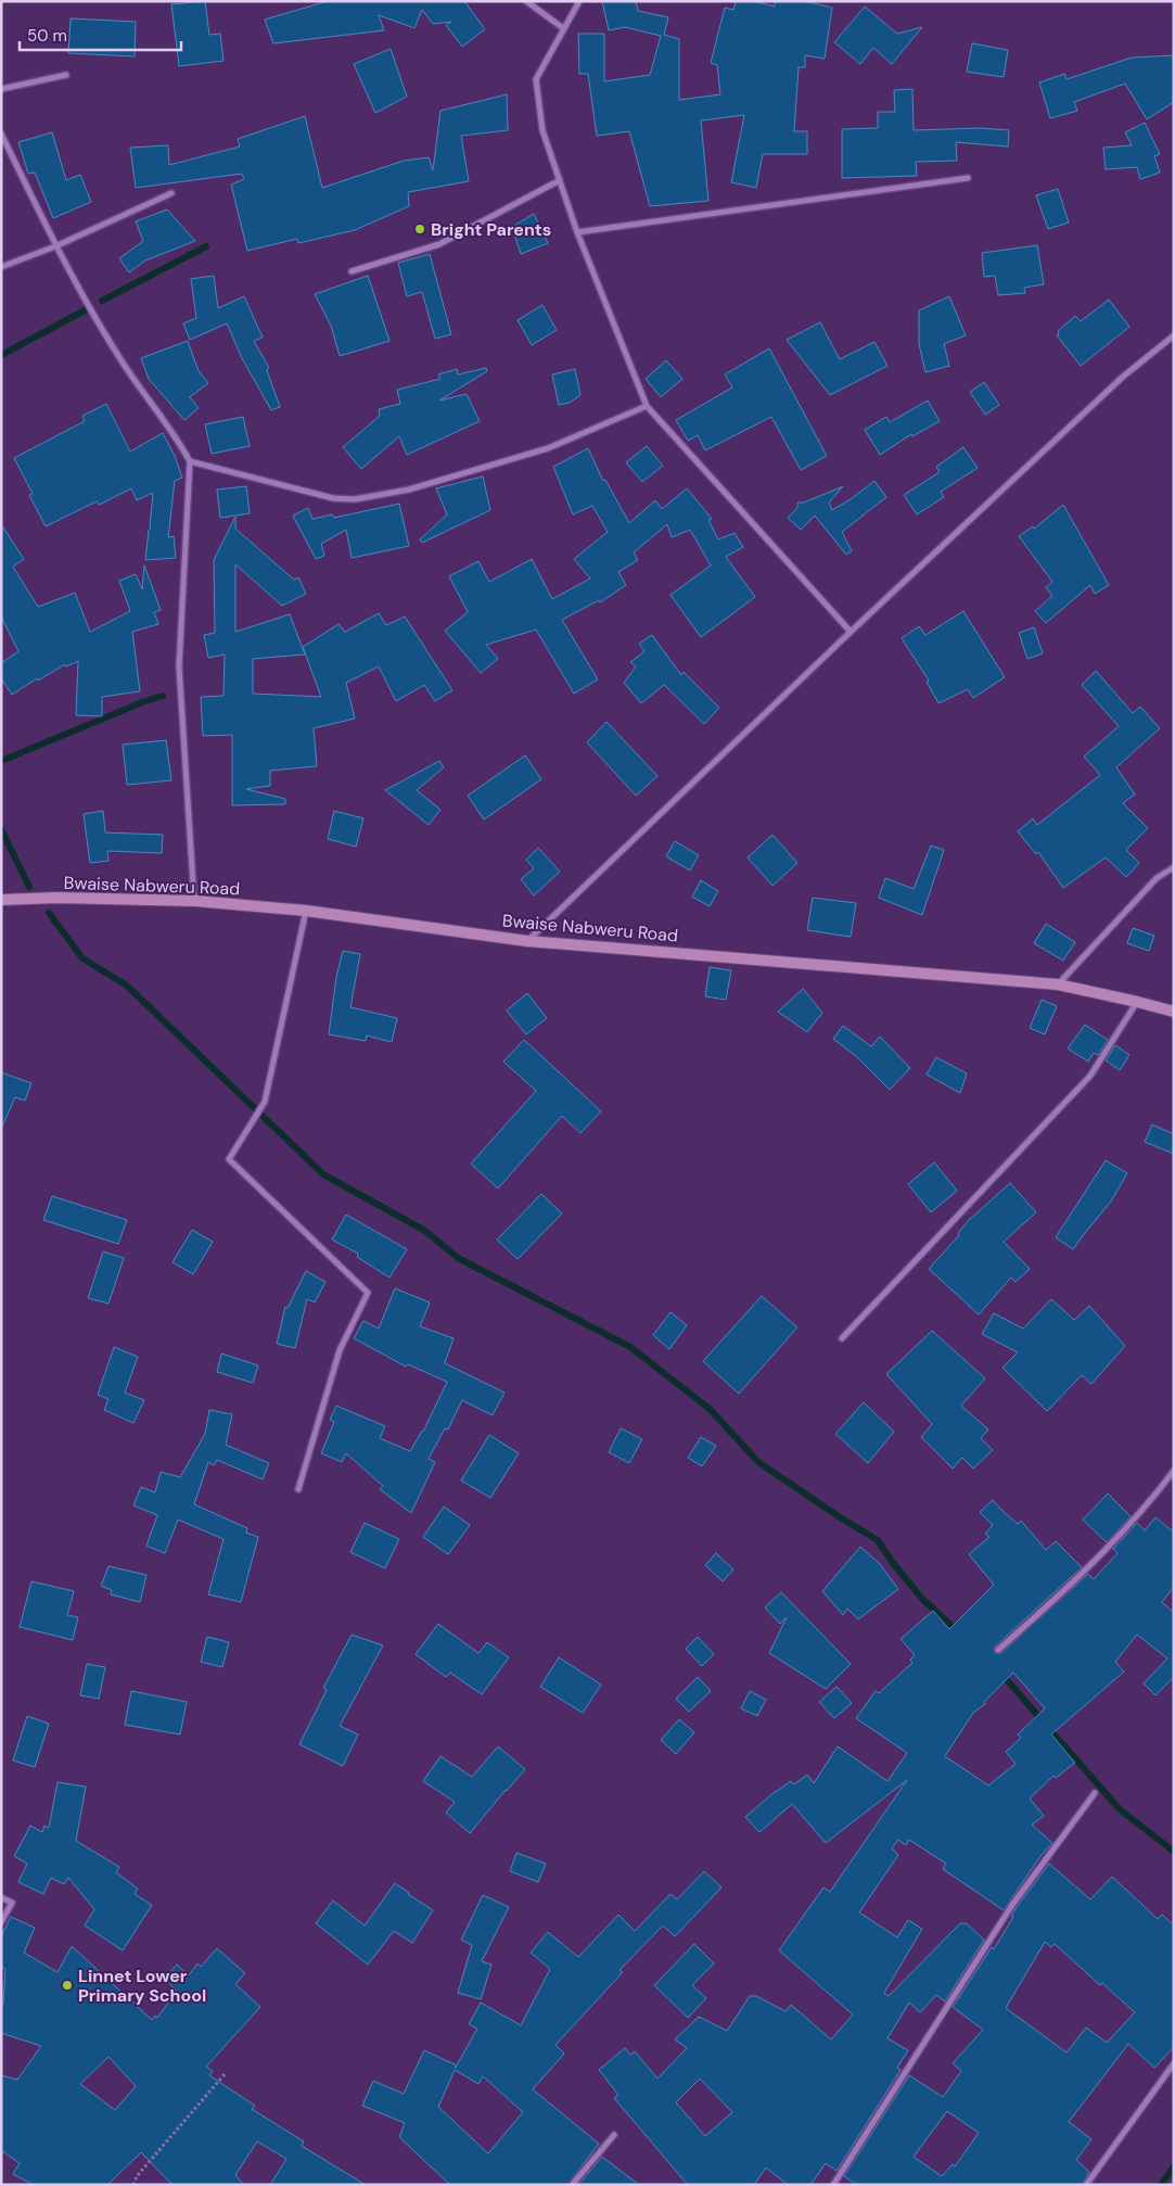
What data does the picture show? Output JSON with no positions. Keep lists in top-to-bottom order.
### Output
{
  "streets": {
    "main road": ["Bwaise Nabweru Road"]
  },
  "places": ["Bright Parents", "Linnet Lower Primary School"],
  "scale_bar": "50 m"
}
